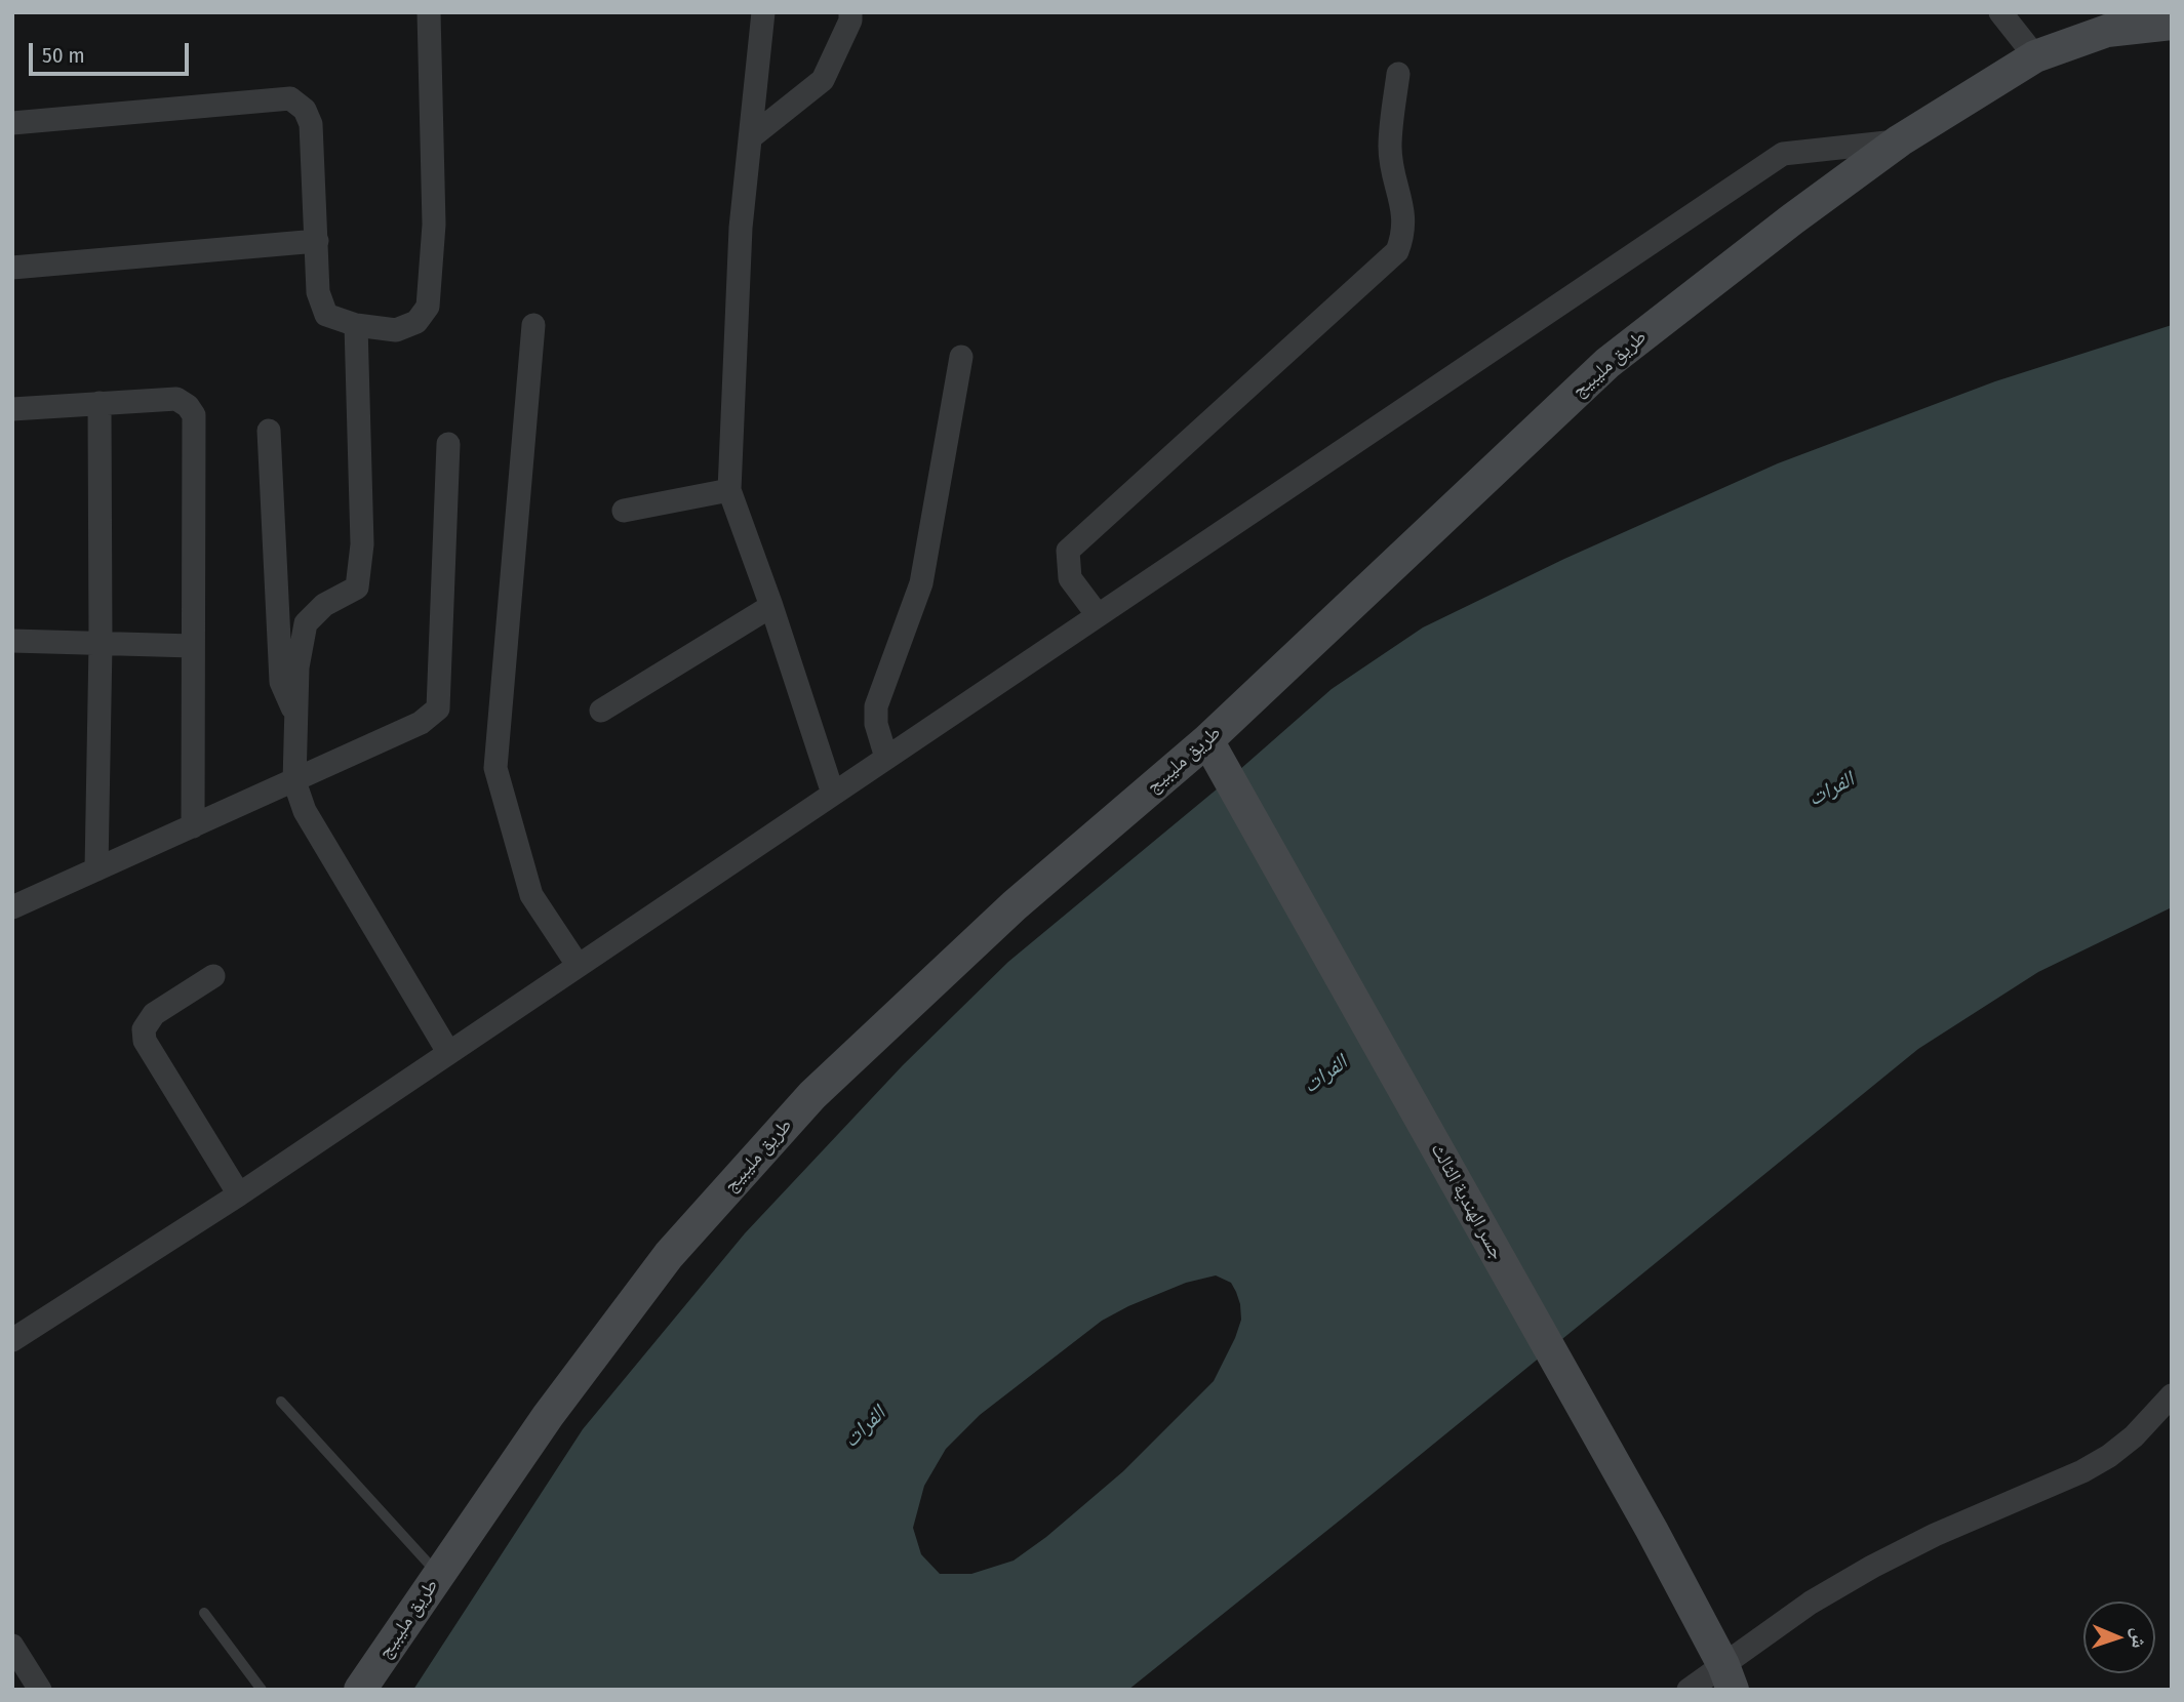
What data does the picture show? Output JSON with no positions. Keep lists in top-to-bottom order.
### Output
{
  "streets": {
    "street": ["طريق مليبيج", "جسر الهندية الثالث"]
  },
  "crossings": [
    ["طريق مليبيج", "جسر الهندية الثالث"]
  ],
  "water": ["الفرات"],
  "scale_bar": "50 m",
  "north": "right"
}
